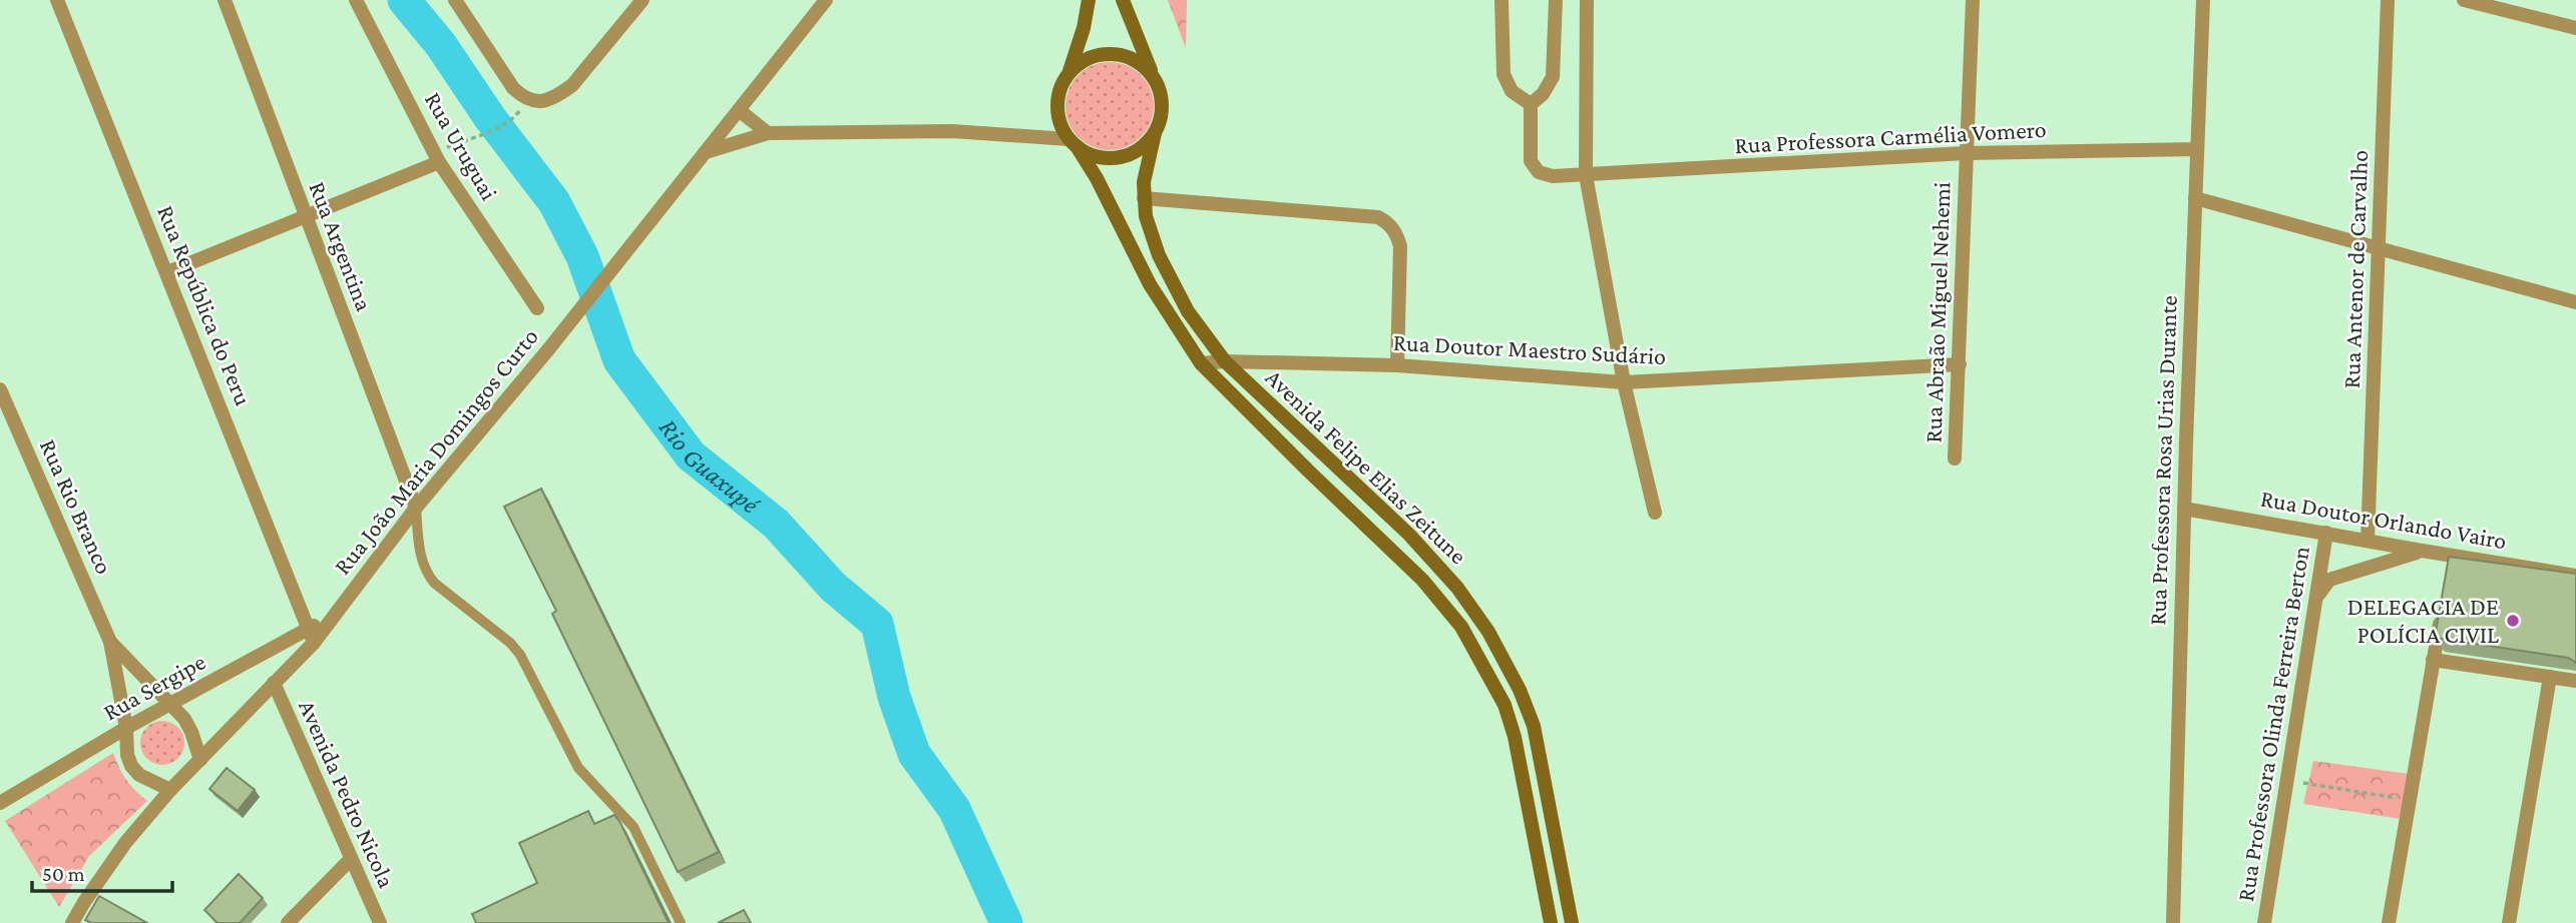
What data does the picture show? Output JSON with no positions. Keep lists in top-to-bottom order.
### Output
{
  "streets": {
    "main road": ["Avenida Felipe Elias Zeitune"],
    "street": [
      "Rua Professora Carmélia Vomero",
      "Rua Uruguai",
      "Rua Argentina",
      "Rua Antenor de Carvalho",
      "Rua República do Peru",
      "Rua Abraão Miguel Nehemi",
      "Rua Doutor Maestro Sudário",
      "Rua João Maria Domingos Curto",
      "Rua Professora Rosa Urias Durante",
      "Rua Rio Branco",
      "Rua Doutor Orlando Vairo",
      "Rua Sergipe",
      "Rua Professora Olinda Ferreira Berton",
      "Avenida Pedro Nicola"
    ]
  },
  "crossings": [
    ["Rua Professora Carmélia Vomero", "Rua Abraão Miguel Nehemi"],
    ["Rua Professora Carmélia Vomero", "Rua Professora Rosa Urias Durante"],
    ["Rua Argentina", "Rua João Maria Domingos Curto"],
    ["Rua Antenor de Carvalho", "Rua Doutor Orlando Vairo"],
    ["Rua República do Peru", "Rua João Maria Domingos Curto"],
    ["Rua República do Peru", "Rua Sergipe"],
    ["Rua Abraão Miguel Nehemi", "Rua Doutor Maestro Sudário"],
    ["Rua Doutor Maestro Sudário", "Avenida Felipe Elias Zeitune"],
    ["Rua João Maria Domingos Curto", "Rua Rio Branco"],
    ["Rua João Maria Domingos Curto", "Rua Sergipe"],
    ["Rua João Maria Domingos Curto", "Avenida Pedro Nicola"],
    ["Rua Professora Rosa Urias Durante", "Rua Doutor Orlando Vairo"],
    ["Rua Rio Branco", "Rua Sergipe"],
    ["Rua Doutor Orlando Vairo", "Rua Professora Olinda Ferreira Berton"]
  ],
  "water": ["Rio Guaxupé"],
  "places": ["DELEGACIA DE POLÍCIA CIVIL"],
  "scale_bar": "50 m"
}
